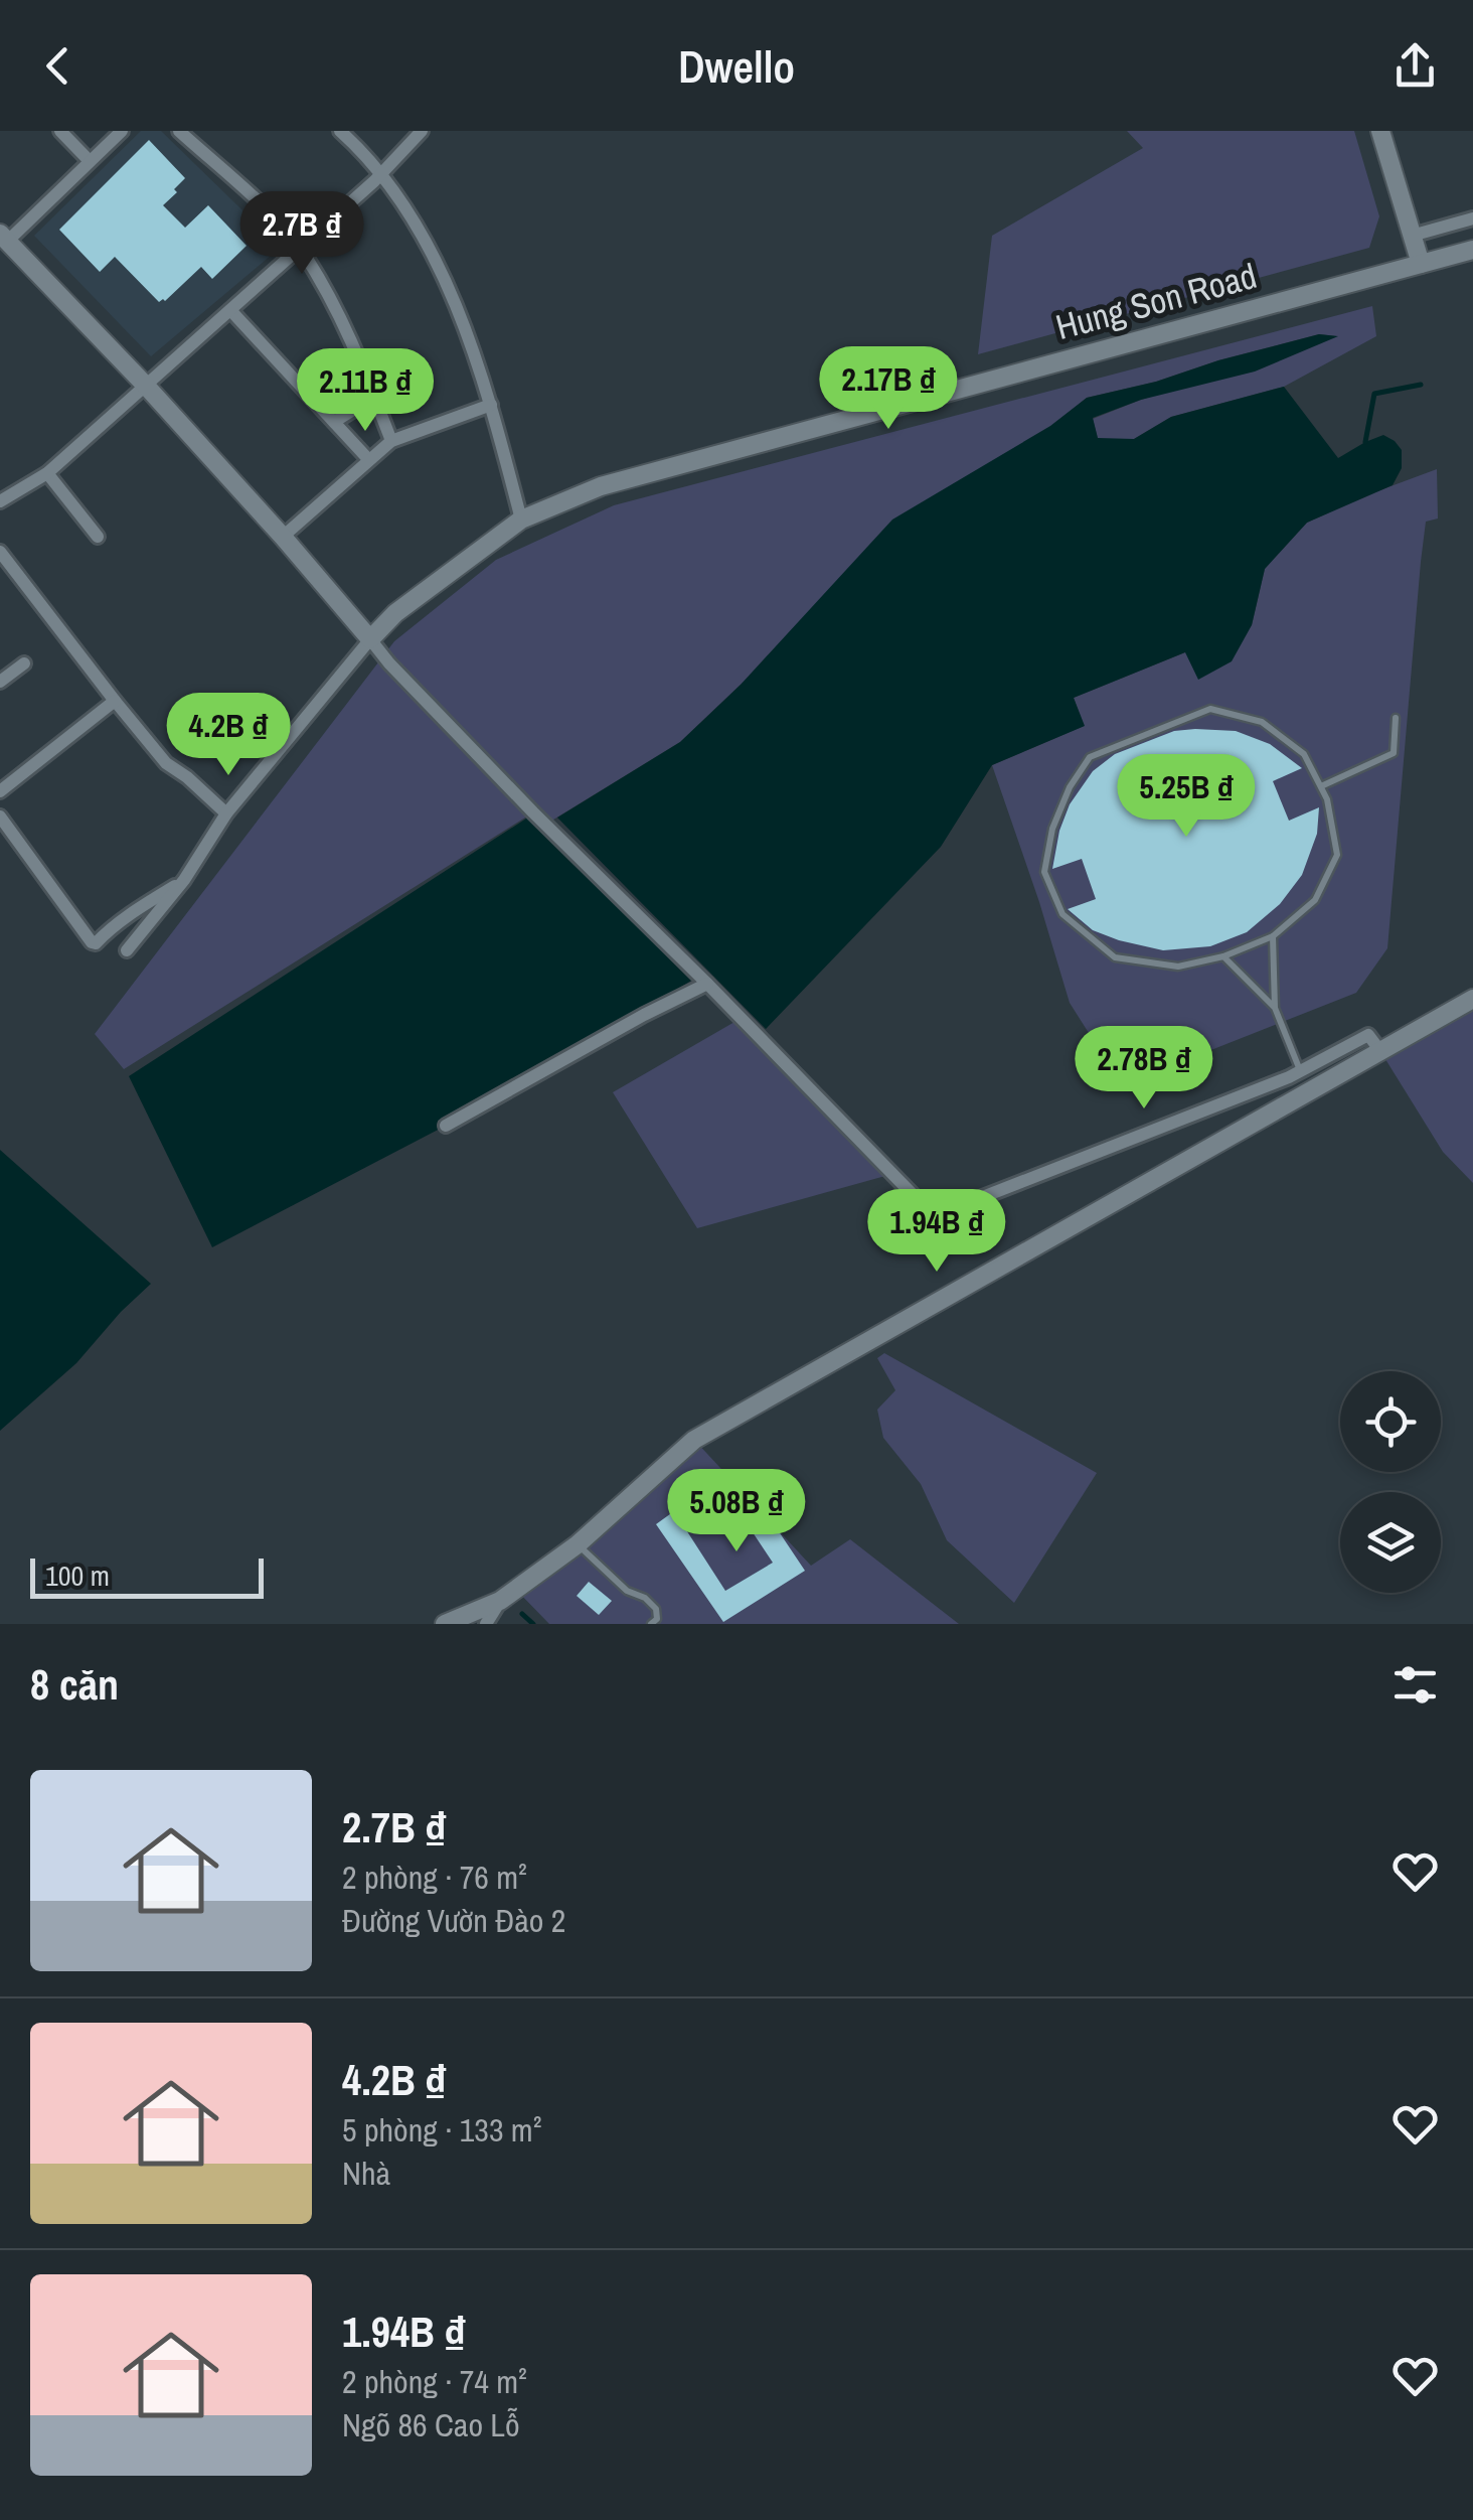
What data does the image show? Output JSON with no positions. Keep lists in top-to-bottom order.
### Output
{
  "streets": {
    "street": ["Hung Son Road"]
  },
  "scale_bar": "100 m",
  "page": {
    "header": "Dwello",
    "price": [
      "2.7B ₫",
      "2.17B ₫",
      "2.11B ₫",
      "4.2B ₫",
      "5.25B ₫",
      "2.78B ₫",
      "1.94B ₫",
      "5.08B ₫"
    ],
    "scale": "100 m",
    "heading": "8 căn",
    "list": [
      {
        "name": "2.7B ₫",
        "note": "2 phòng · 76 m² · Đường Vườn Đào 2"
      },
      {
        "name": "4.2B ₫",
        "note": "5 phòng · 133 m² · Nhà"
      },
      {
        "name": "1.94B ₫",
        "note": "2 phòng · 74 m² · Ngõ 86 Cao Lỗ"
      }
    ]
  }
}
